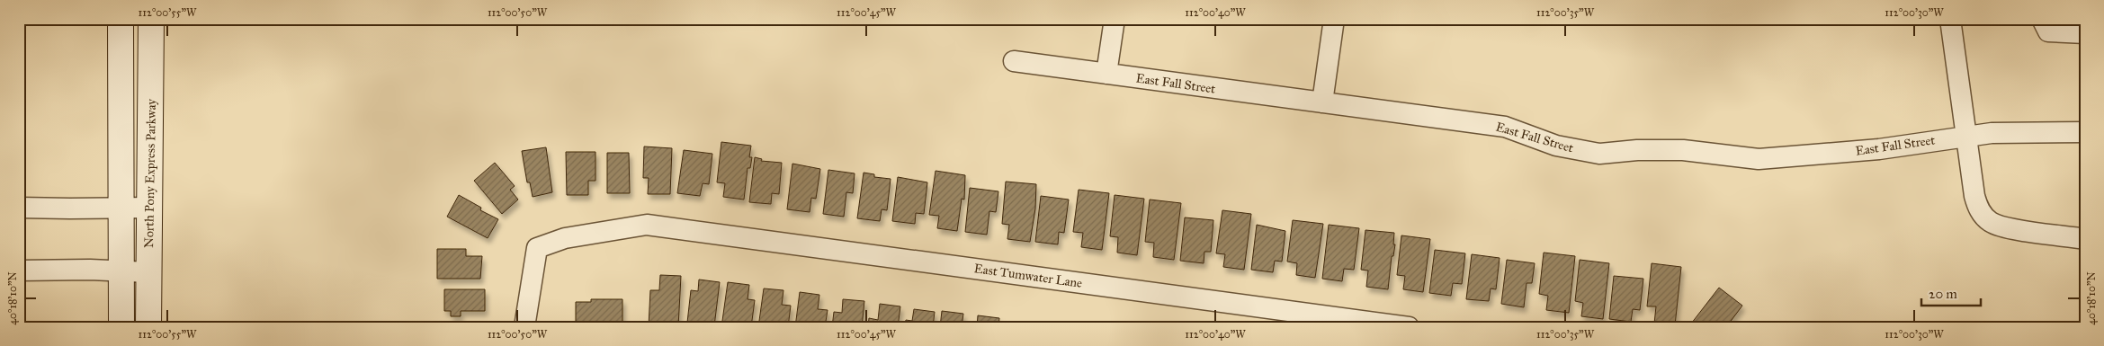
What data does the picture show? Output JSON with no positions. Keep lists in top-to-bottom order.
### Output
{
  "streets": {
    "main road": ["North Pony Express Parkway"],
    "street": ["East Fall Street", "East Tumwater Lane"]
  },
  "scale_bar": "20 m",
  "coordinates": [
    "112°00'55\"W",
    "112°00'50\"W",
    "112°00'45\"W",
    "112°00'40\"W",
    "112°00'35\"W",
    "112°00'30\"W",
    "40°18'10\"N"
  ]
}
